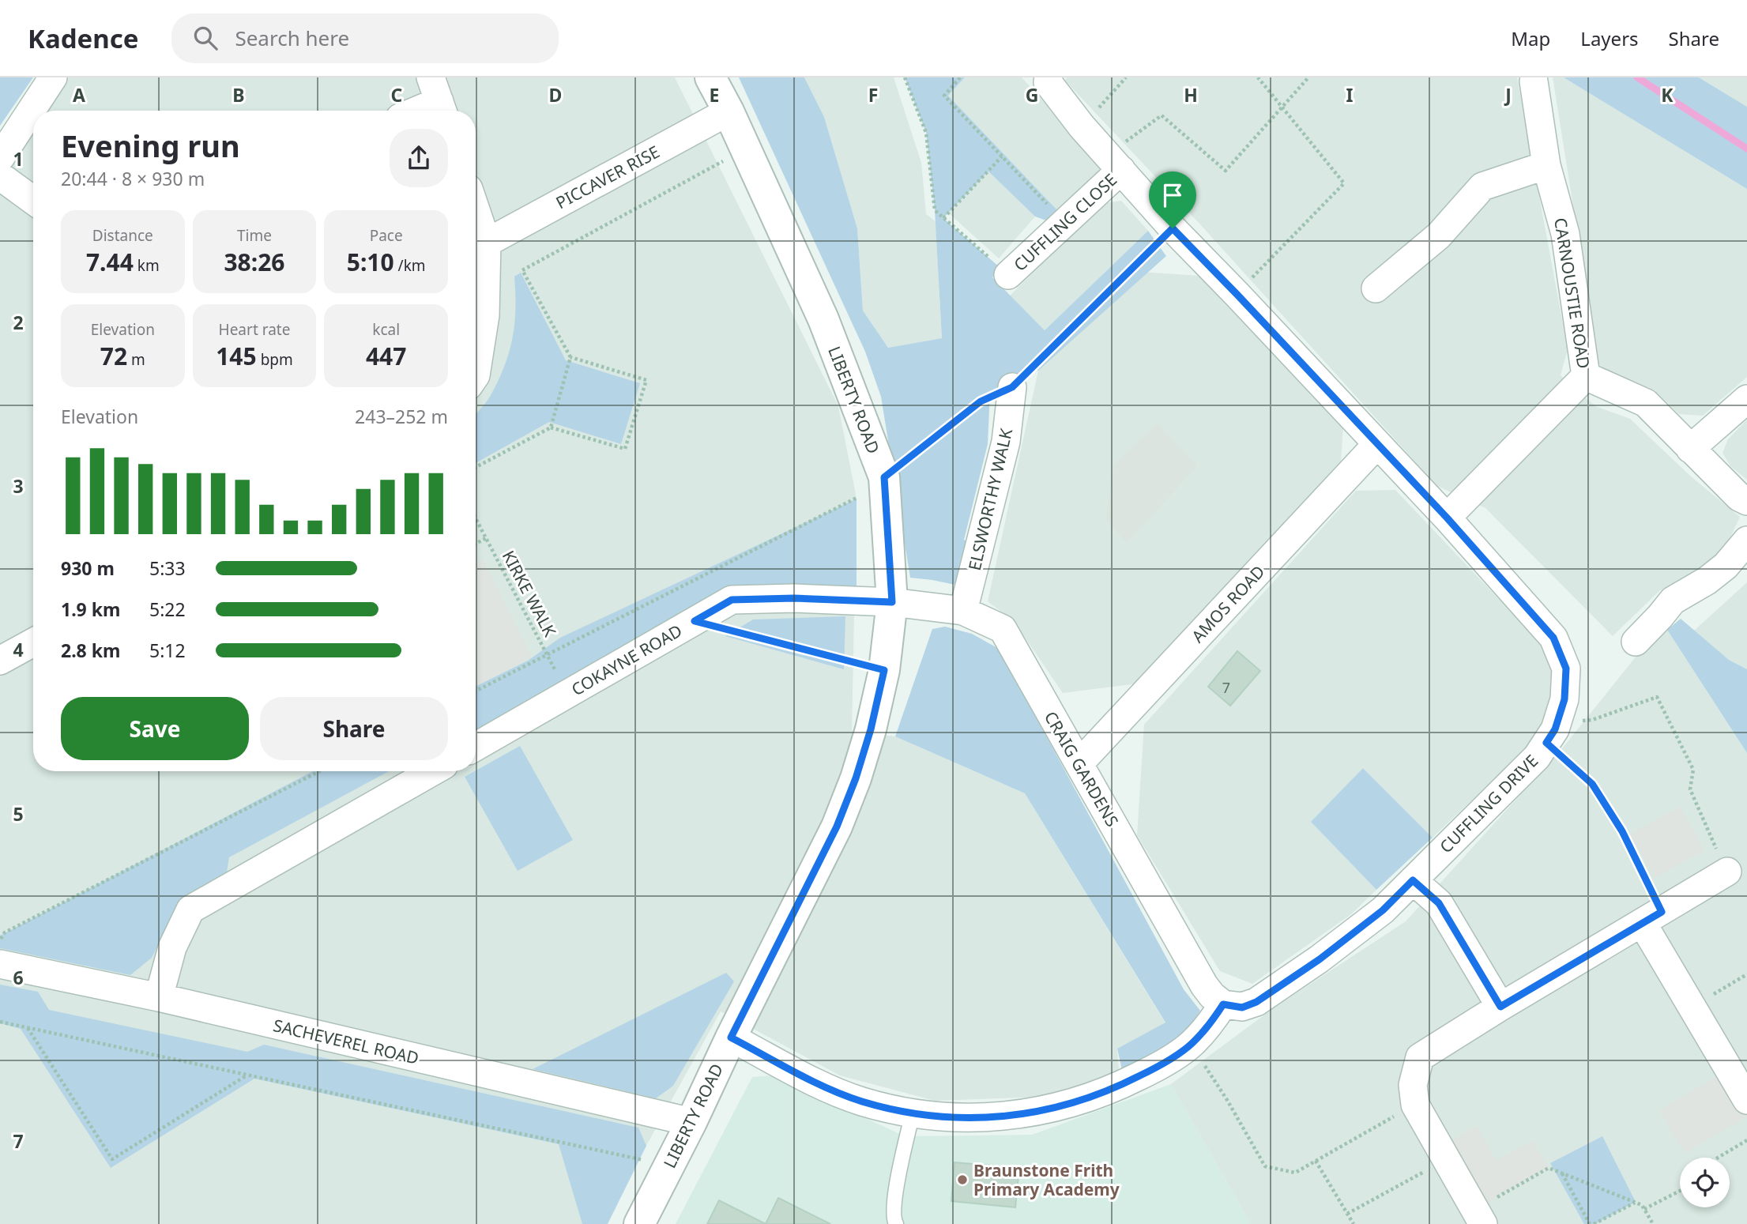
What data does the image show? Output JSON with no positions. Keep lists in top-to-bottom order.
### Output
{
  "streets": {
    "street": [
      "PICCAVER RISE",
      "CUFFLING CLOSE",
      "CARNOUSTIE ROAD",
      "LIBERTY ROAD",
      "ELSWORTHY WALK",
      "AMOS ROAD",
      "COKAYNE ROAD",
      "CRAIG GARDENS",
      "CUFFLING DRIVE",
      "SACHEVEREL ROAD"
    ],
    "path": ["KIRKE WALK"]
  },
  "crossings": [
    ["PICCAVER RISE", "LIBERTY ROAD"],
    ["CUFFLING CLOSE", "CUFFLING DRIVE"],
    ["CARNOUSTIE ROAD", "CUFFLING DRIVE"],
    ["LIBERTY ROAD", "COKAYNE ROAD"],
    ["LIBERTY ROAD", "CRAIG GARDENS"],
    ["LIBERTY ROAD", "SACHEVEREL ROAD"],
    ["ELSWORTHY WALK", "CRAIG GARDENS"],
    ["KIRKE WALK", "COKAYNE ROAD"],
    ["AMOS ROAD", "CRAIG GARDENS"],
    ["AMOS ROAD", "CUFFLING DRIVE"],
    ["COKAYNE ROAD", "CRAIG GARDENS"],
    ["CRAIG GARDENS", "CUFFLING DRIVE"]
  ],
  "places": ["Braunstone Frith Primary Academy"],
  "house_numbers": ["7"],
  "page": {
    "header": "Kadence",
    "search": "Search here",
    "nav": ["Map", "Layers", "Share"],
    "heading": ["Evening run", "20:44 · 8 × 930 m"],
    "stats": [
      ["Distance", "7.44 km"],
      ["Time", "38:26"],
      ["Pace", "5:10 /km"],
      ["Elevation", "72 m"],
      ["Heart rate", "145 bpm"],
      ["kcal", "447"]
    ],
    "chart": ["Elevation", "243–252 m"],
    "list": [
      {
        "name": "930 m",
        "note": "5:33"
      },
      {
        "name": "1.9 km",
        "note": "5:22"
      },
      {
        "name": "2.8 km",
        "note": "5:12"
      }
    ],
    "buttons": ["Save", "Share"]
  },
  "grid": {
    "columns": [
      "A",
      "B",
      "C",
      "D",
      "E",
      "F",
      "G",
      "H",
      "I",
      "J",
      "K"
    ],
    "rows": [
      "1",
      "2",
      "3",
      "4",
      "5",
      "6",
      "7"
    ]
  }
}
